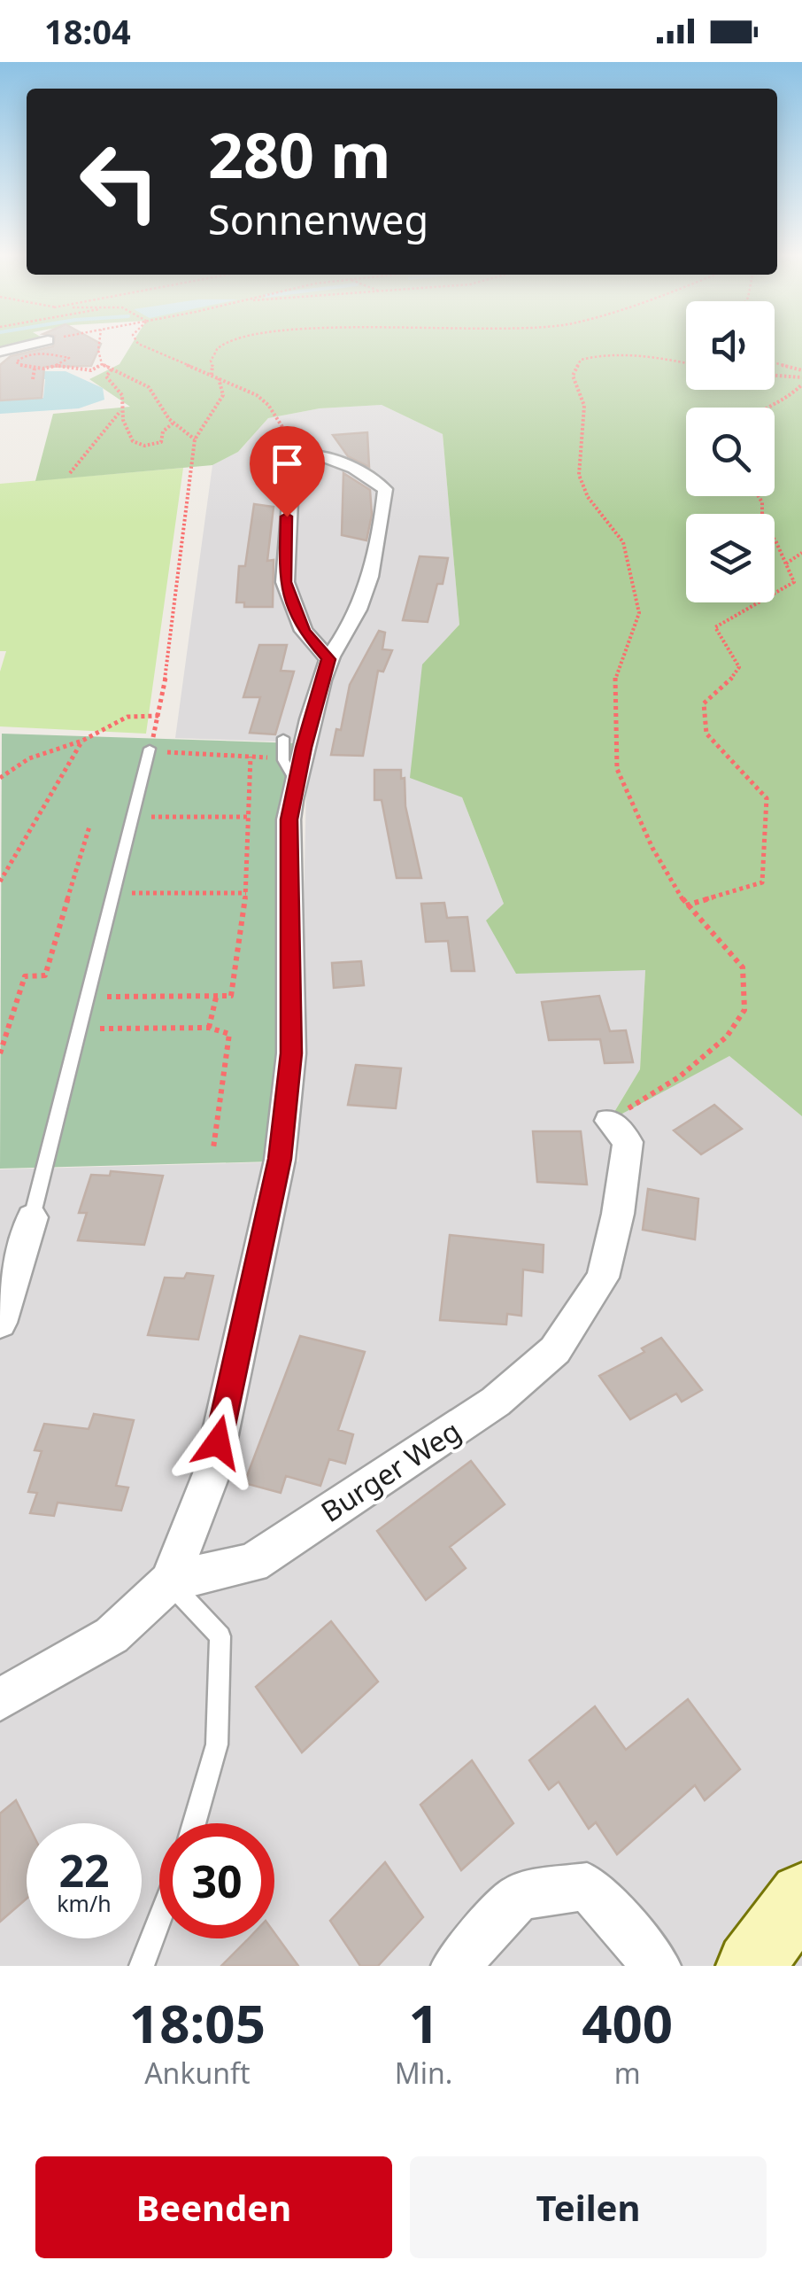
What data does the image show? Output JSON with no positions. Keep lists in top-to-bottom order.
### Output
{
  "streets": {
    "street": ["Burger Weg"]
  },
  "page": {
    "status": "18:04",
    "turn": ["280 m", "Sonnenweg"],
    "speed": "22 km/h",
    "limit": "30",
    "eta": [
      "18:05",
      "Ankunft",
      "1",
      "Min.",
      "400",
      "m"
    ],
    "buttons": ["Beenden", "Teilen"]
  }
}
